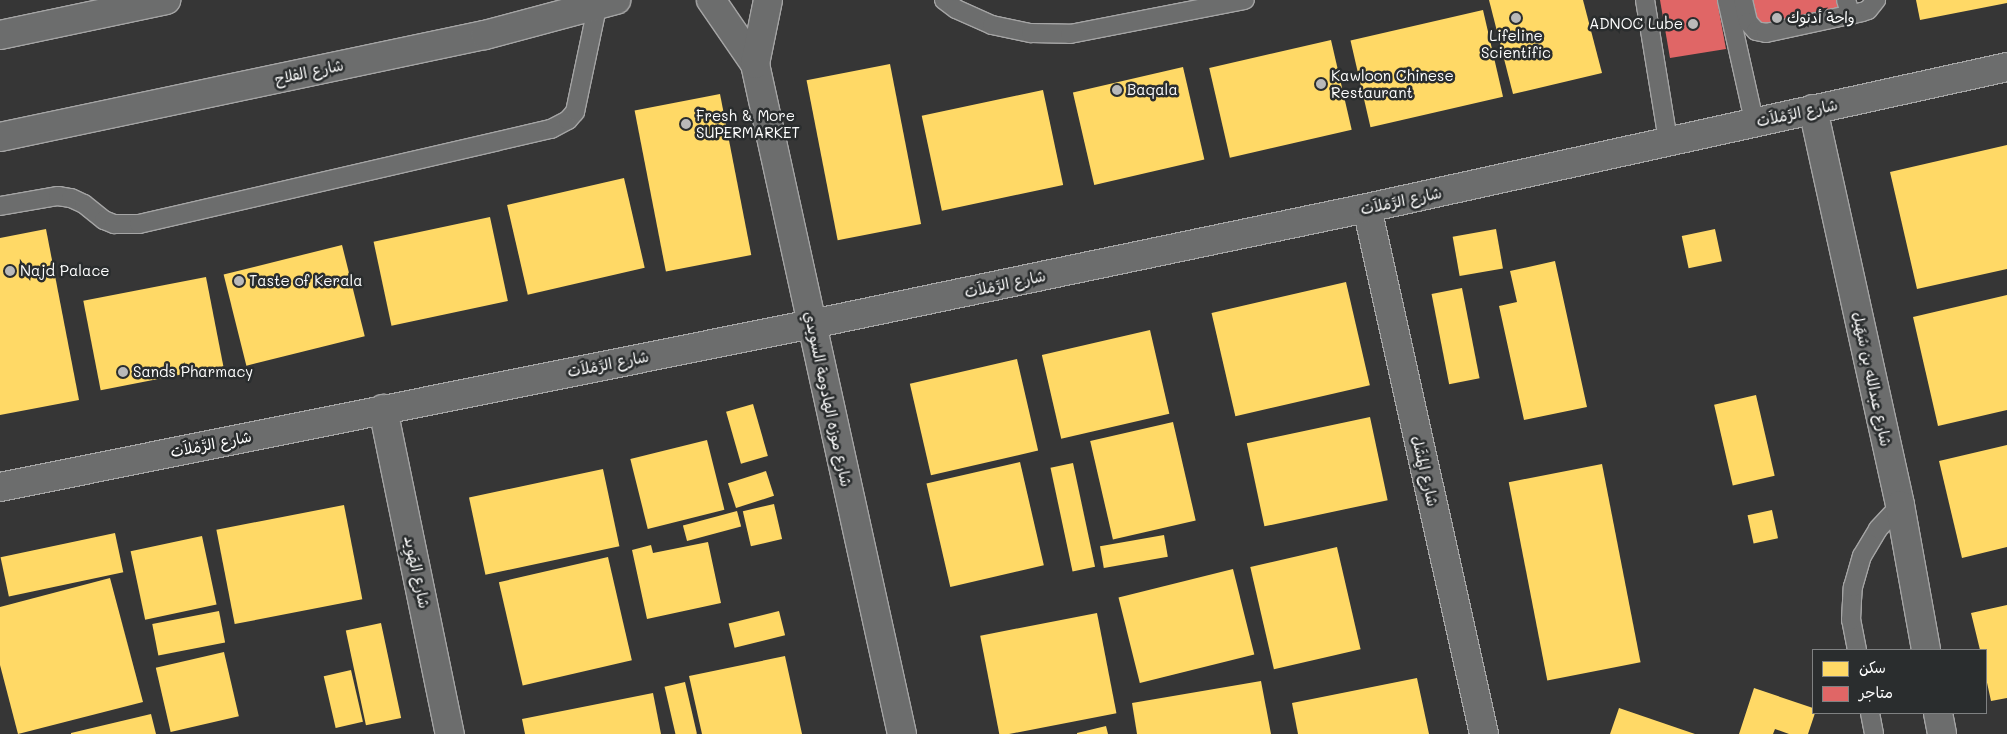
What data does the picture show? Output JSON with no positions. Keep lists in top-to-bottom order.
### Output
{
  "streets": {
    "street": [
      "شارع الفلاح",
      "شارع الرَّمْلاَت",
      "شارع عبدالله بن سُهَيل",
      "شارع موزه الهادومة السويدي",
      "شارع المِشَل",
      "شارع الهَوِيد"
    ]
  },
  "crossings": [
    ["شارع الرَّمْلاَت", "شارع عبدالله بن سُهَيل"],
    ["شارع الرَّمْلاَت", "شارع موزه الهادومة السويدي"],
    ["شارع الرَّمْلاَت", "شارع المِشَل"],
    ["شارع الرَّمْلاَت", "شارع الهَوِيد"]
  ],
  "places": [
    "Lifeline Scientific",
    "واحة أدنوك",
    "ADNOC Lube",
    "Kawloon Chinese Restaurant",
    "Baqala",
    "Fresh & More SUPERMARKET",
    "Najd Palace",
    "Taste of Kerala",
    "Sands Pharmacy"
  ],
  "legend": ["سكن", "متاجر"]
}
